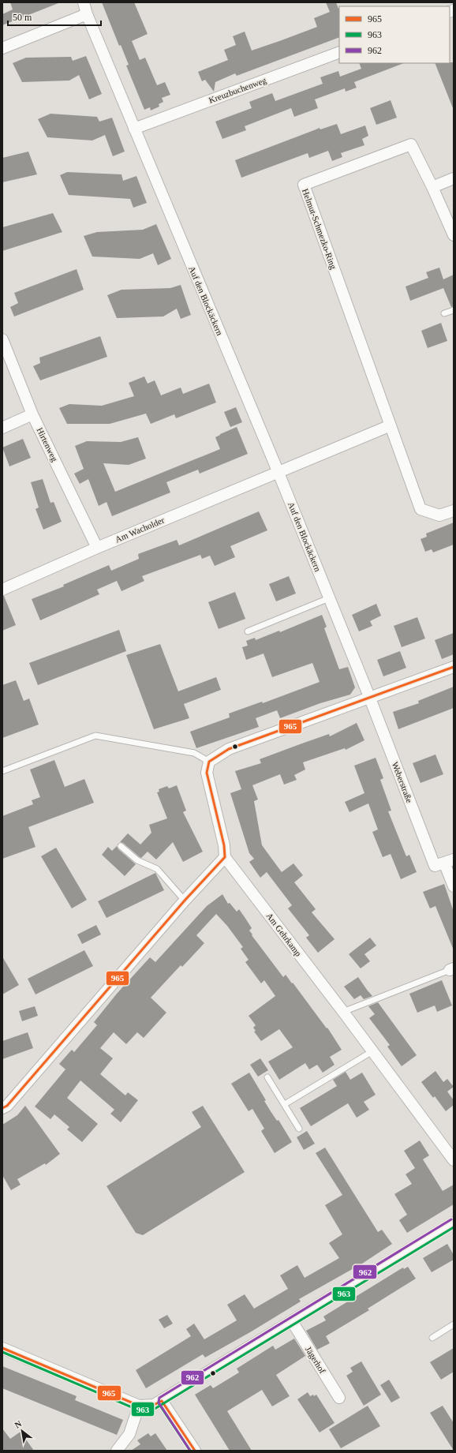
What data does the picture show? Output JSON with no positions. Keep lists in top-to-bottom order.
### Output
{
  "streets": {
    "street": [
      "Kreuzbuchenweg",
      "Helmut-Schmezko-Ring",
      "Auf den Blockäckern",
      "Hirtenweg",
      "Am Wacholder",
      "Weberstraße",
      "Am Gehrkamp",
      "Jägerhof"
    ]
  },
  "crossings": [
    ["Kreuzbuchenweg", "Auf den Blockäckern"],
    ["Auf den Blockäckern", "Am Wacholder"],
    ["Auf den Blockäckern", "Weberstraße"],
    ["Hirtenweg", "Am Wacholder"]
  ],
  "lines": ["transit line 965", "transit line 962", "transit line 963"],
  "legend": ["965", "963", "962"],
  "scale_bar": "50 m",
  "north": "top left"
}
